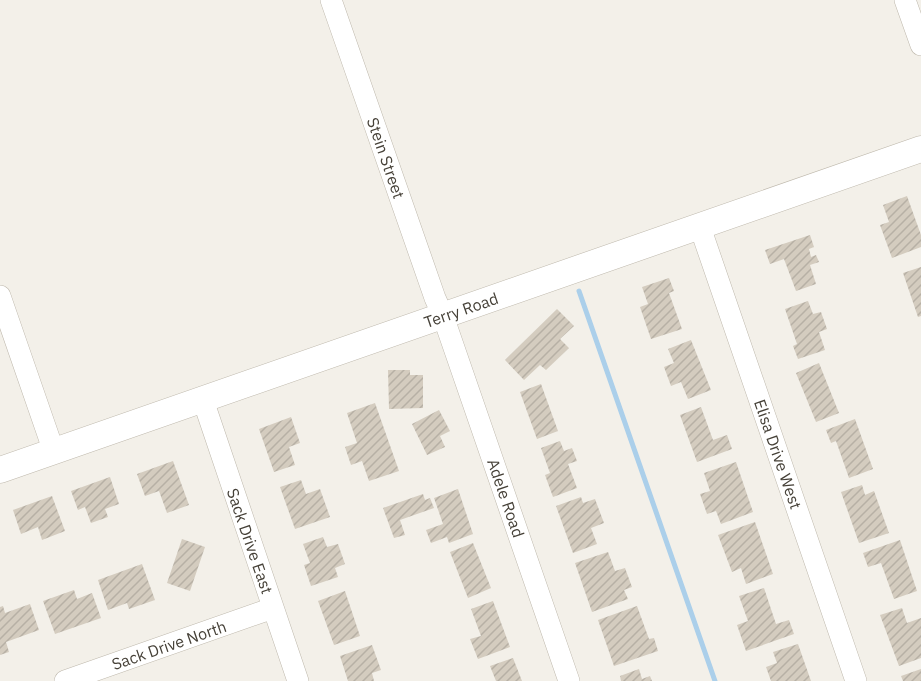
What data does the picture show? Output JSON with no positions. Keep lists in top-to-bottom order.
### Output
{
  "streets": {
    "street": [
      "Stein Street",
      "Terry Road",
      "Elisa Drive West",
      "Adele Road",
      "Sack Drive East",
      "Sack Drive North"
    ]
  },
  "crossings": [
    ["Stein Street", "Terry Road"],
    ["Stein Street", "Adele Road"],
    ["Terry Road", "Elisa Drive West"],
    ["Terry Road", "Adele Road"],
    ["Terry Road", "Sack Drive East"],
    ["Sack Drive East", "Sack Drive North"]
  ]
}
